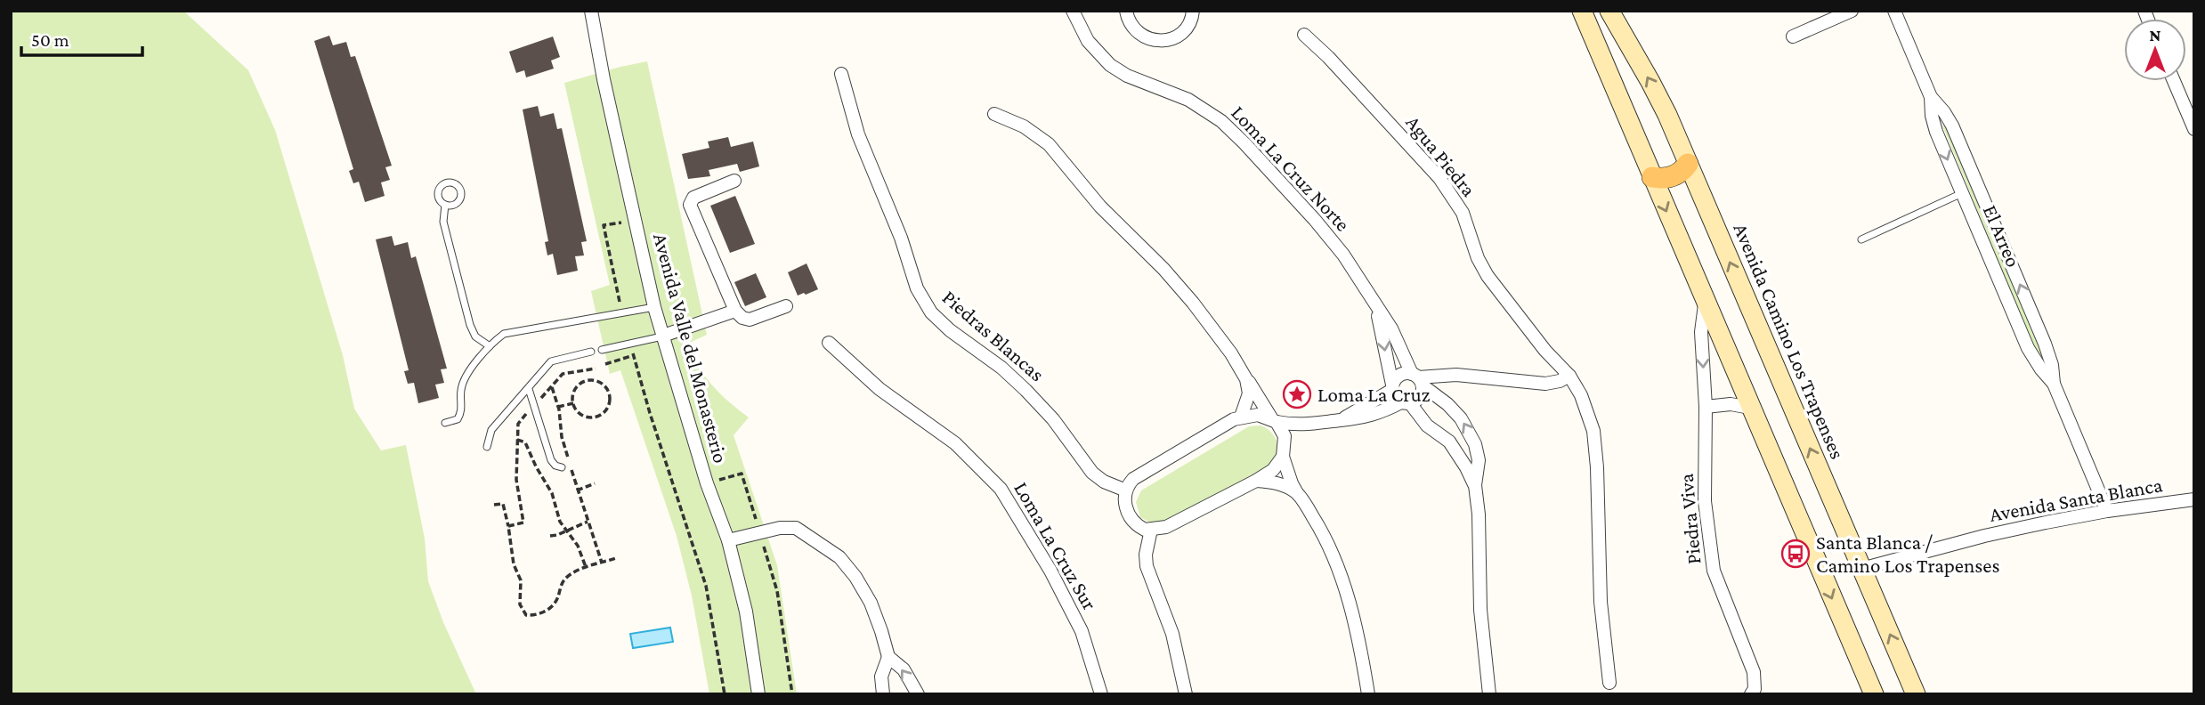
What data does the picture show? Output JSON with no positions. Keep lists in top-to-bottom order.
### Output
{
  "streets": {
    "main road": ["Avenida Camino Los Trapenses"],
    "street": [
      "Agua Piedra",
      "Loma La Cruz Norte",
      "El Arreo",
      "Piedras Blancas",
      "Avenida Valle del Monasterio",
      "Avenida Santa Blanca",
      "Piedra Viva",
      "Loma La Cruz Sur"
    ]
  },
  "crossings": [
    ["El Arreo", "Avenida Santa Blanca"],
    ["Avenida Camino Los Trapenses", "Avenida Santa Blanca"]
  ],
  "places": {
    "place": ["Loma La Cruz"],
    "bus stop": ["Santa Blanca / Camino Los Trapenses"]
  },
  "scale_bar": "50 m",
  "north": "top"
}
